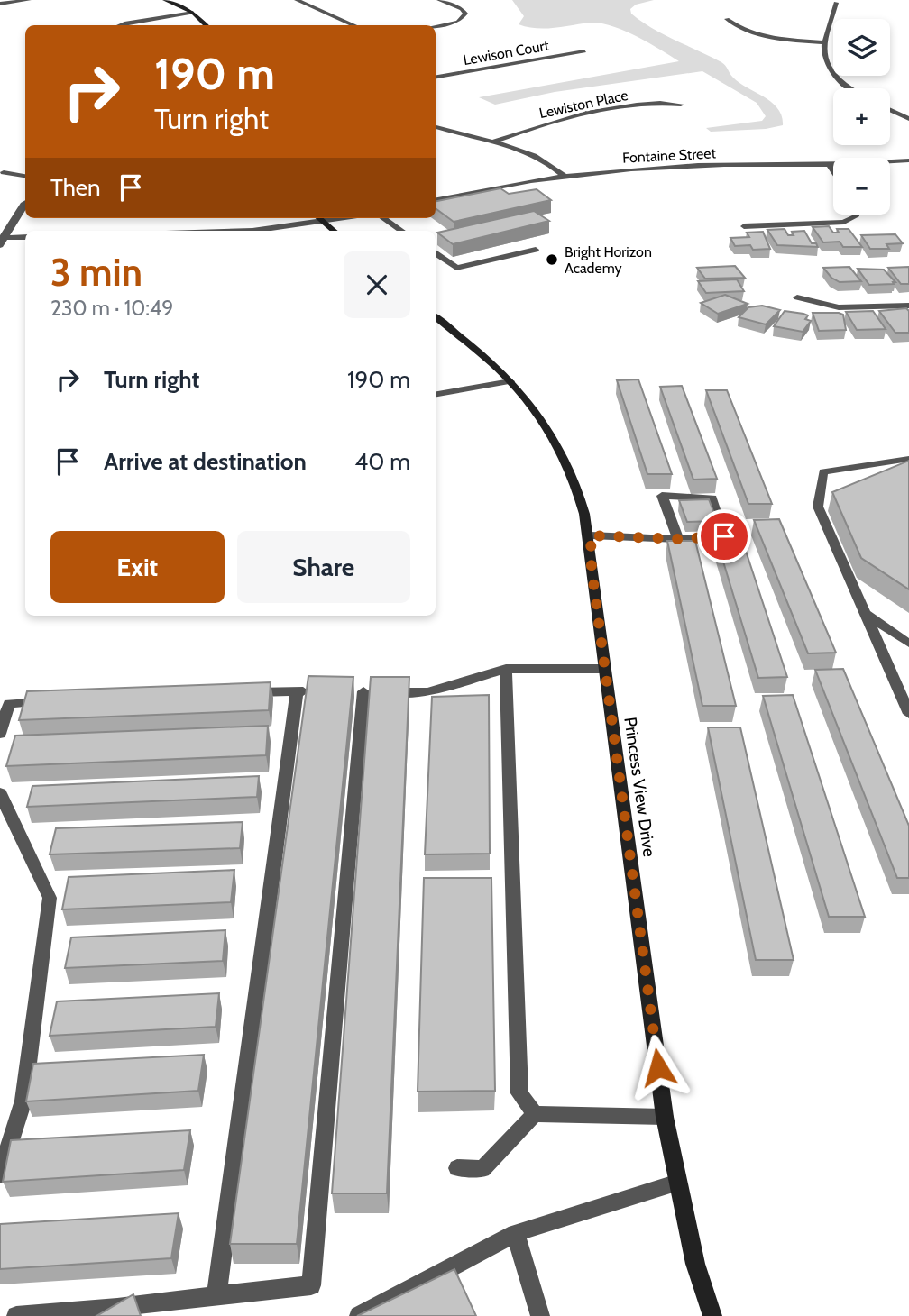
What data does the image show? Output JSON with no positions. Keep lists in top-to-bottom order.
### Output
{
  "streets": {
    "main road": ["Princess View Drive"],
    "street": ["Lewison Court", "Lewiston Place", "Fontaine Street"]
  },
  "places": ["Bright Horizon Academy"],
  "page": {
    "map_buttons": ["+", "−"],
    "turn": ["190 m", "Turn right"],
    "then": "Then",
    "heading": ["3 min", "230 m · 10:49"],
    "list": [
      {
        "name": "Turn right",
        "value": "190 m"
      },
      {
        "name": "Arrive at destination",
        "value": "40 m"
      }
    ],
    "buttons": ["Exit", "Share"]
  }
}
